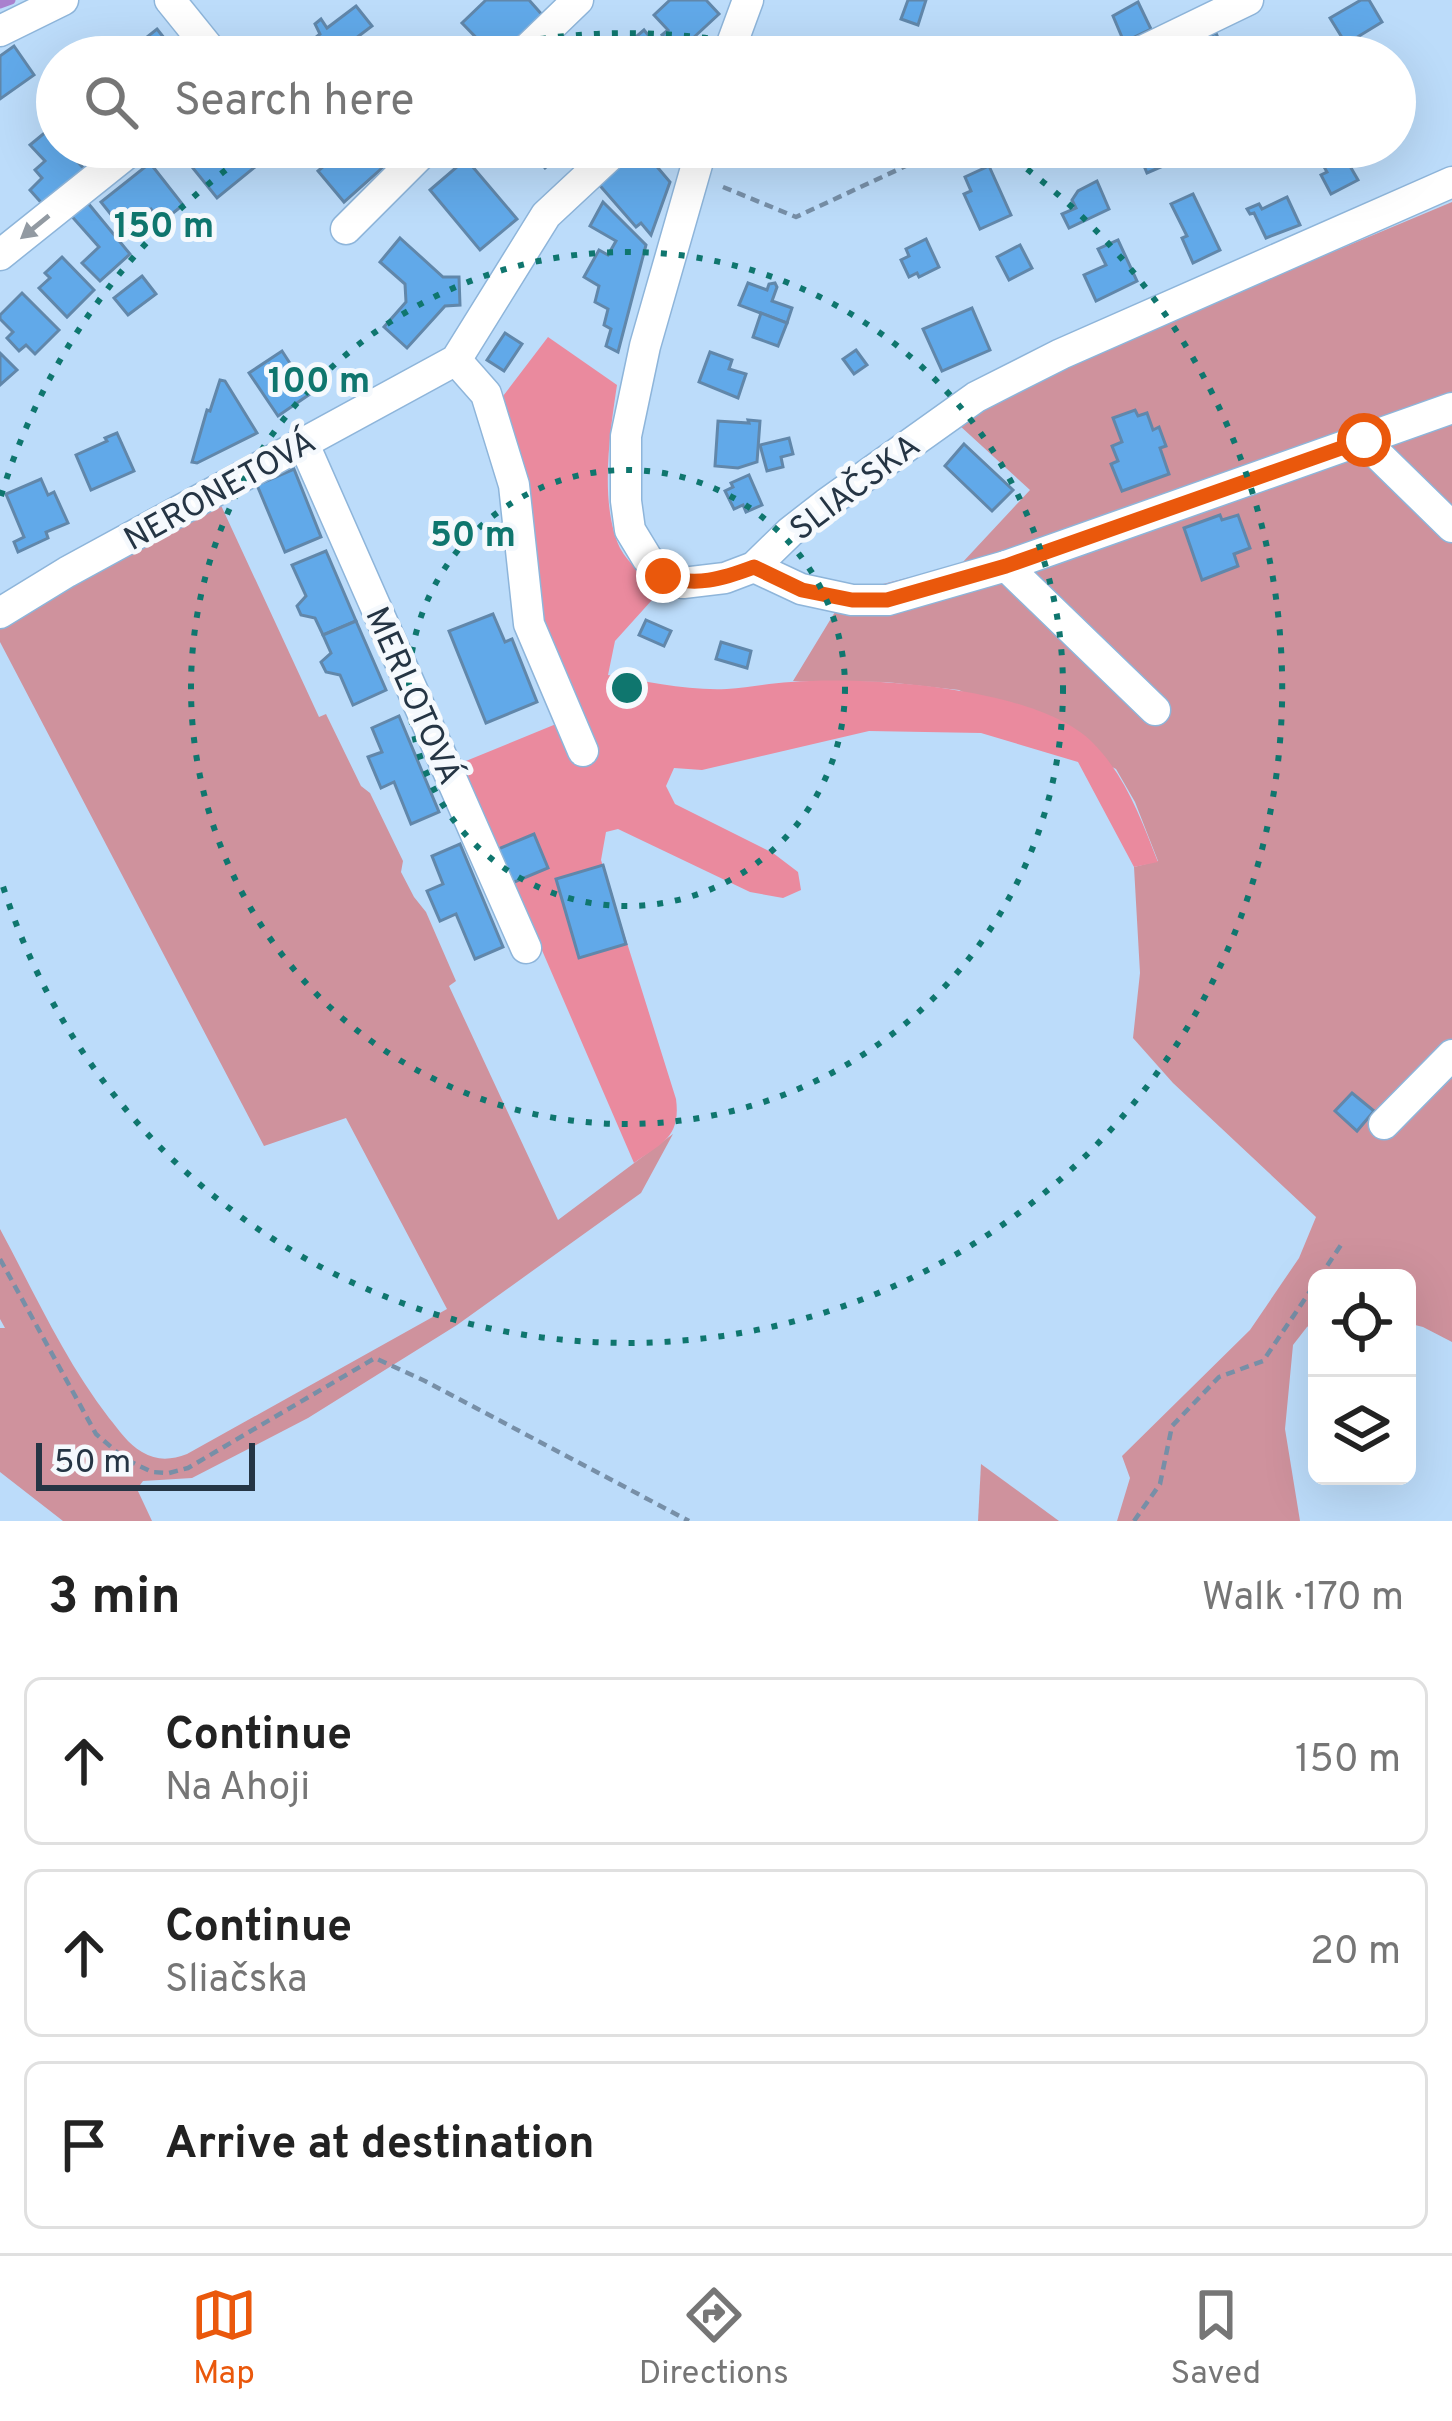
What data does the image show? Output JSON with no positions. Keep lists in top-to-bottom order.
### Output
{
  "streets": {
    "street": ["SLIAČSKA", "NERONETOVÁ", "MERLOTOVÁ"]
  },
  "crossings": [
    ["NERONETOVÁ", "MERLOTOVÁ"]
  ],
  "scale_bar": "50 m",
  "page": {
    "search": "Search here",
    "scale": "50 m",
    "heading": ["3 min", "Walk · 170 m"],
    "list": [
      ["Continue", "Na Ahoji", "150 m"],
      ["Continue", "Sliačska", "20 m"],
      "Arrive at destination"
    ],
    "nav": ["Map", "Directions", "Saved"]
  },
  "rings": ["150 m", "100 m", "50 m"]
}
